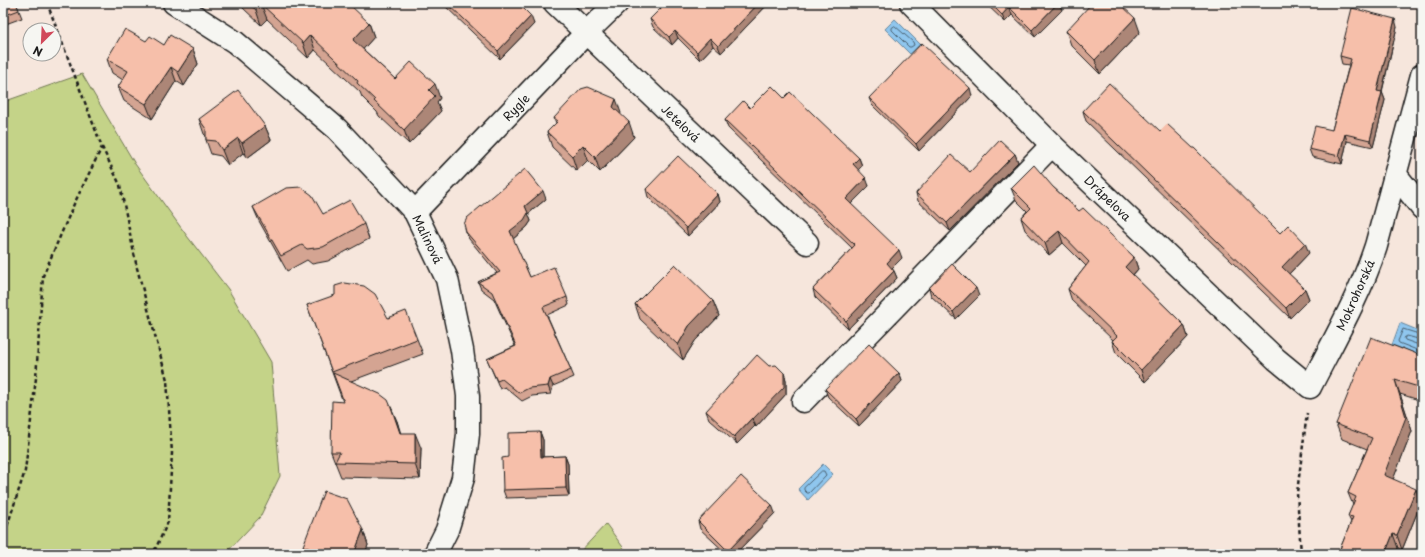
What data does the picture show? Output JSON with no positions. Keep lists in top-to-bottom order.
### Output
{
  "streets": {
    "street": [
      "Rygle",
      "Jetelová",
      "Drápelova",
      "Malinová",
      "Mokrohorská"
    ]
  },
  "crossings": [
    ["Rygle", "Jetelová"],
    ["Rygle", "Malinová"],
    ["Drápelova", "Mokrohorská"]
  ],
  "north": "bottom left"
}
